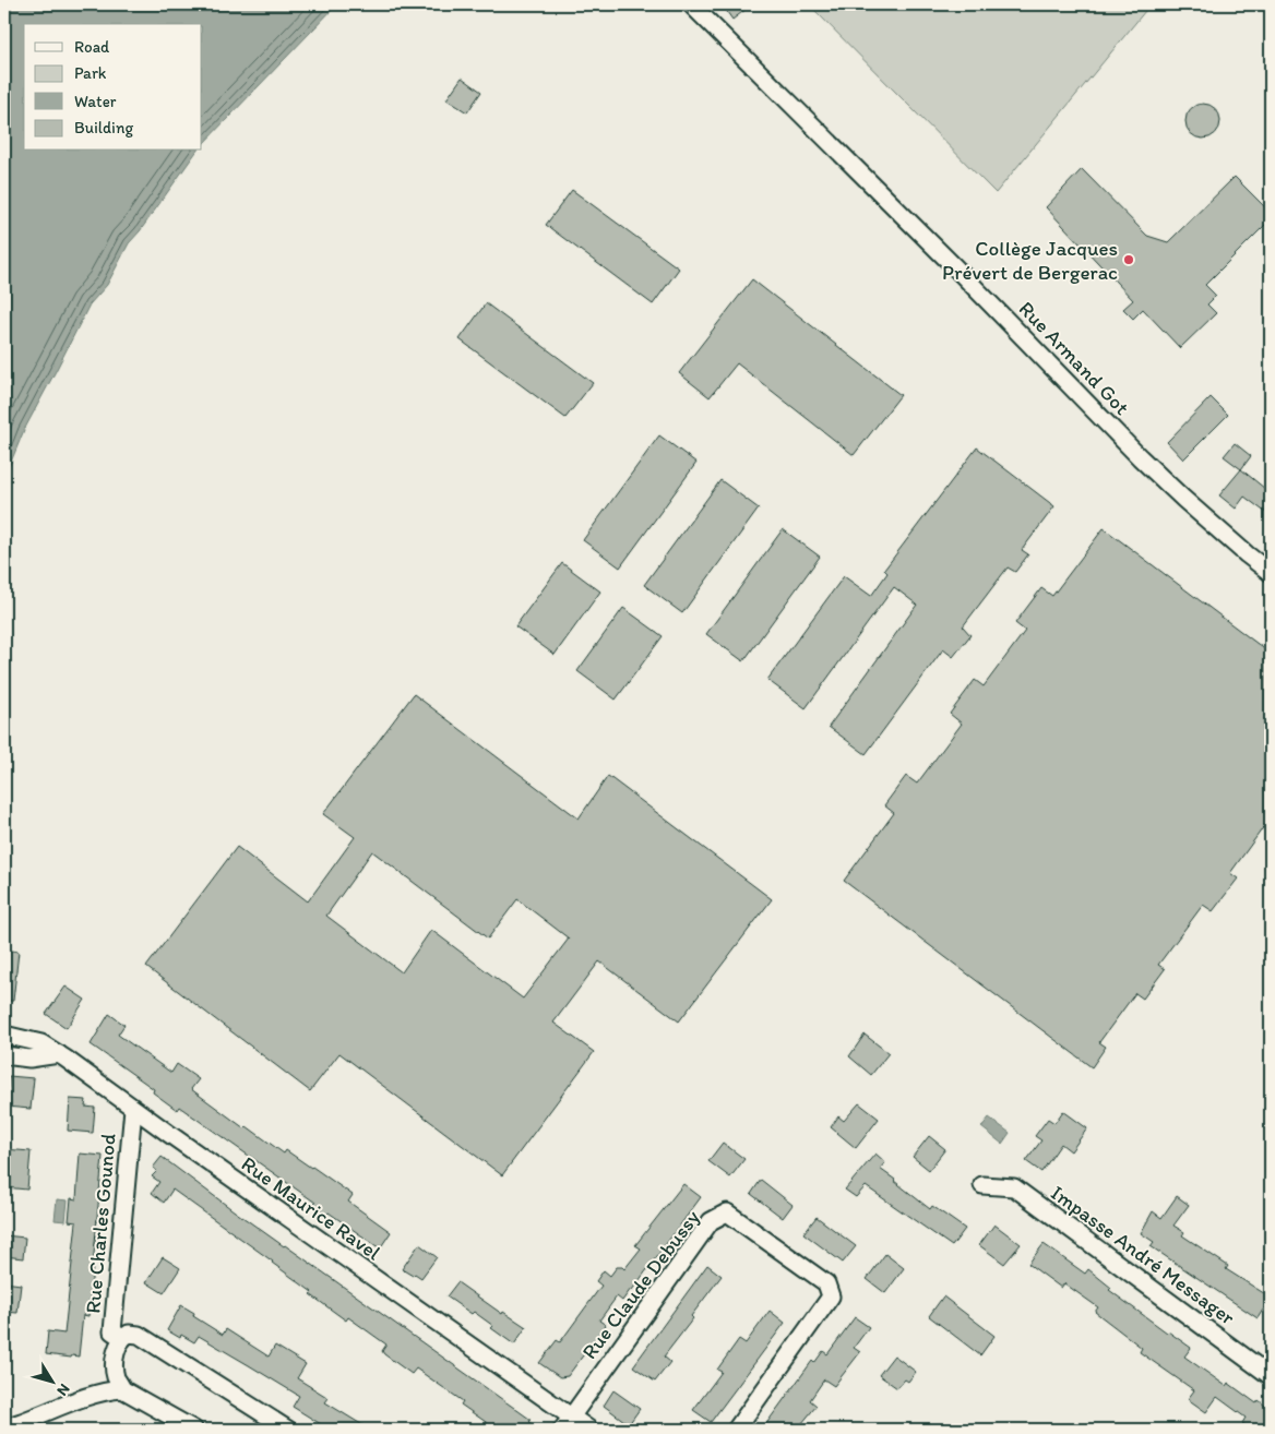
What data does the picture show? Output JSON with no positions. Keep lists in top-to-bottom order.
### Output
{
  "streets": {
    "street": [
      "Rue Armand Got",
      "Rue Maurice Ravel",
      "Rue Charles Gounod",
      "Impasse André Messager",
      "Rue Claude Debussy"
    ]
  },
  "crossings": [
    ["Rue Maurice Ravel", "Rue Charles Gounod"],
    ["Rue Maurice Ravel", "Rue Claude Debussy"]
  ],
  "places": ["Collège Jacques Prévert de Bergerac"],
  "legend": [
    "Road",
    "Park",
    "Water",
    "Building"
  ],
  "north": "bottom right"
}
